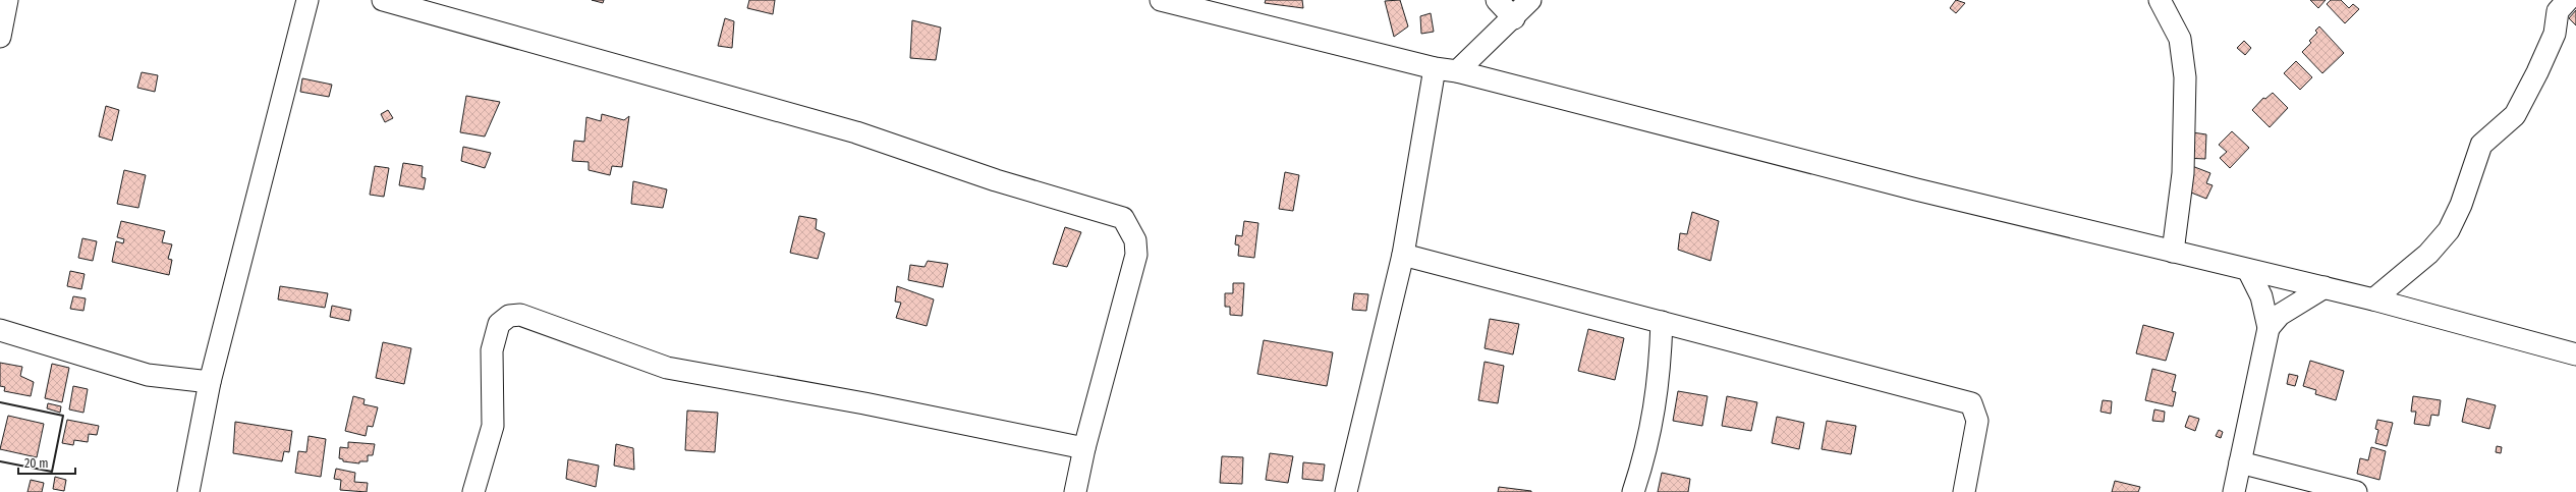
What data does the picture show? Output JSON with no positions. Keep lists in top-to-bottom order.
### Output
{
  "scale_bar": "20 m"
}
